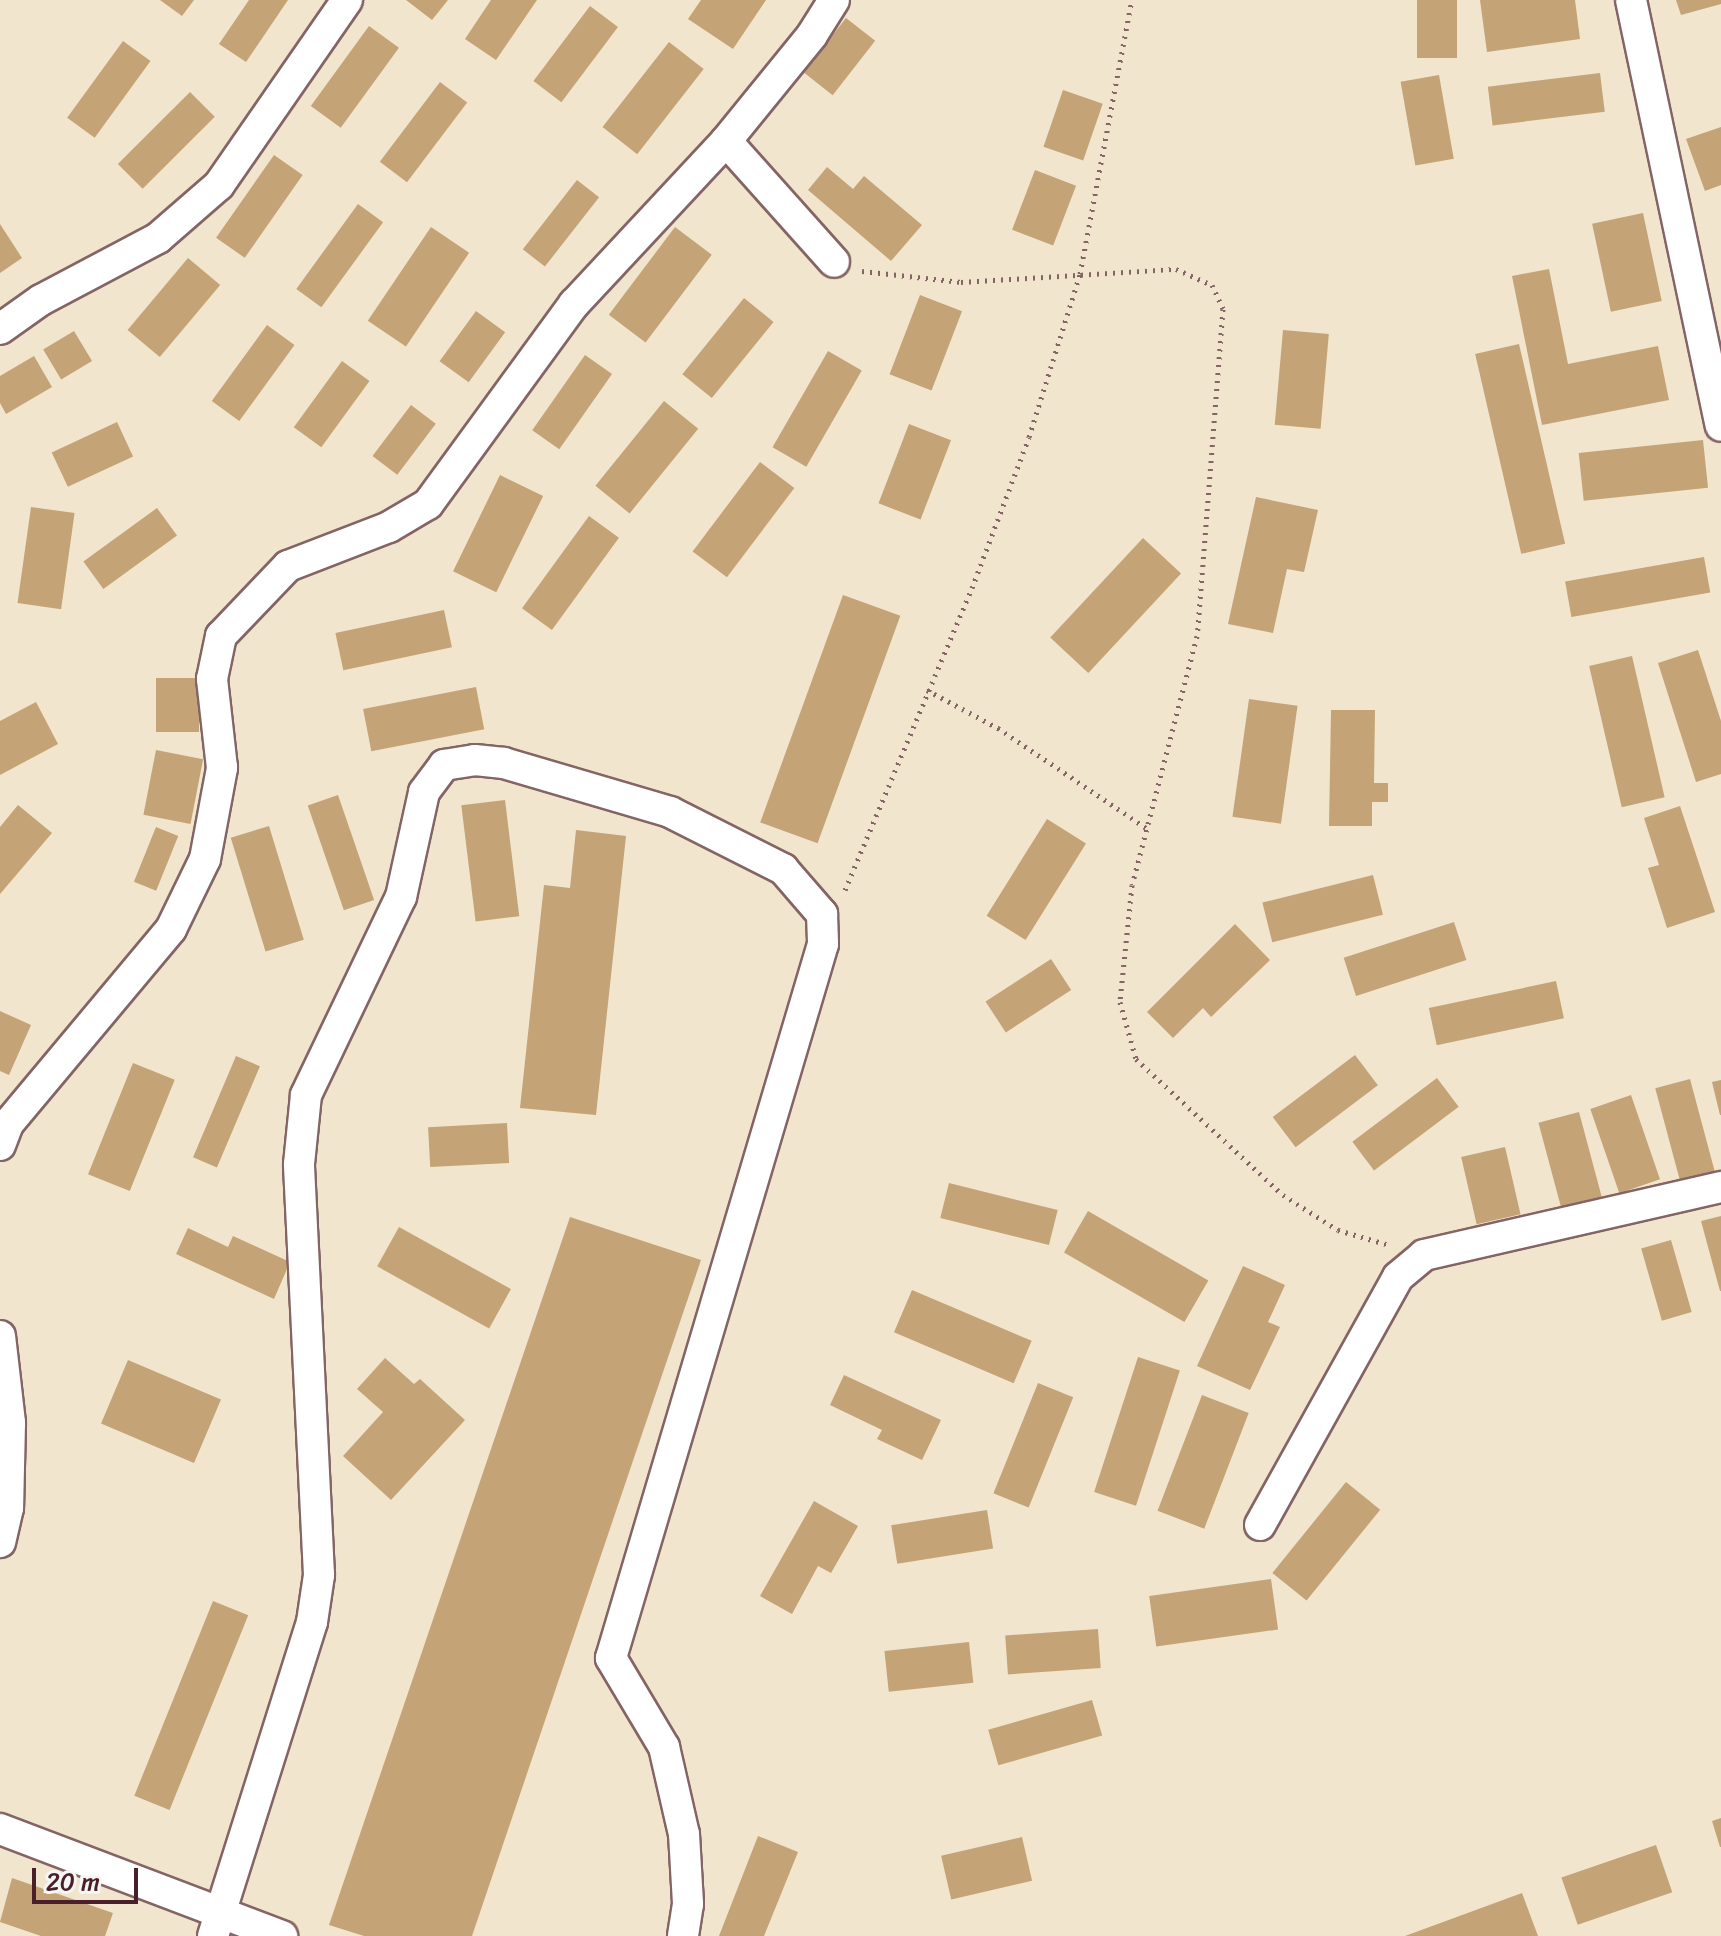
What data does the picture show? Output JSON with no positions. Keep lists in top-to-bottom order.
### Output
{
  "scale_bar": "20 m"
}
